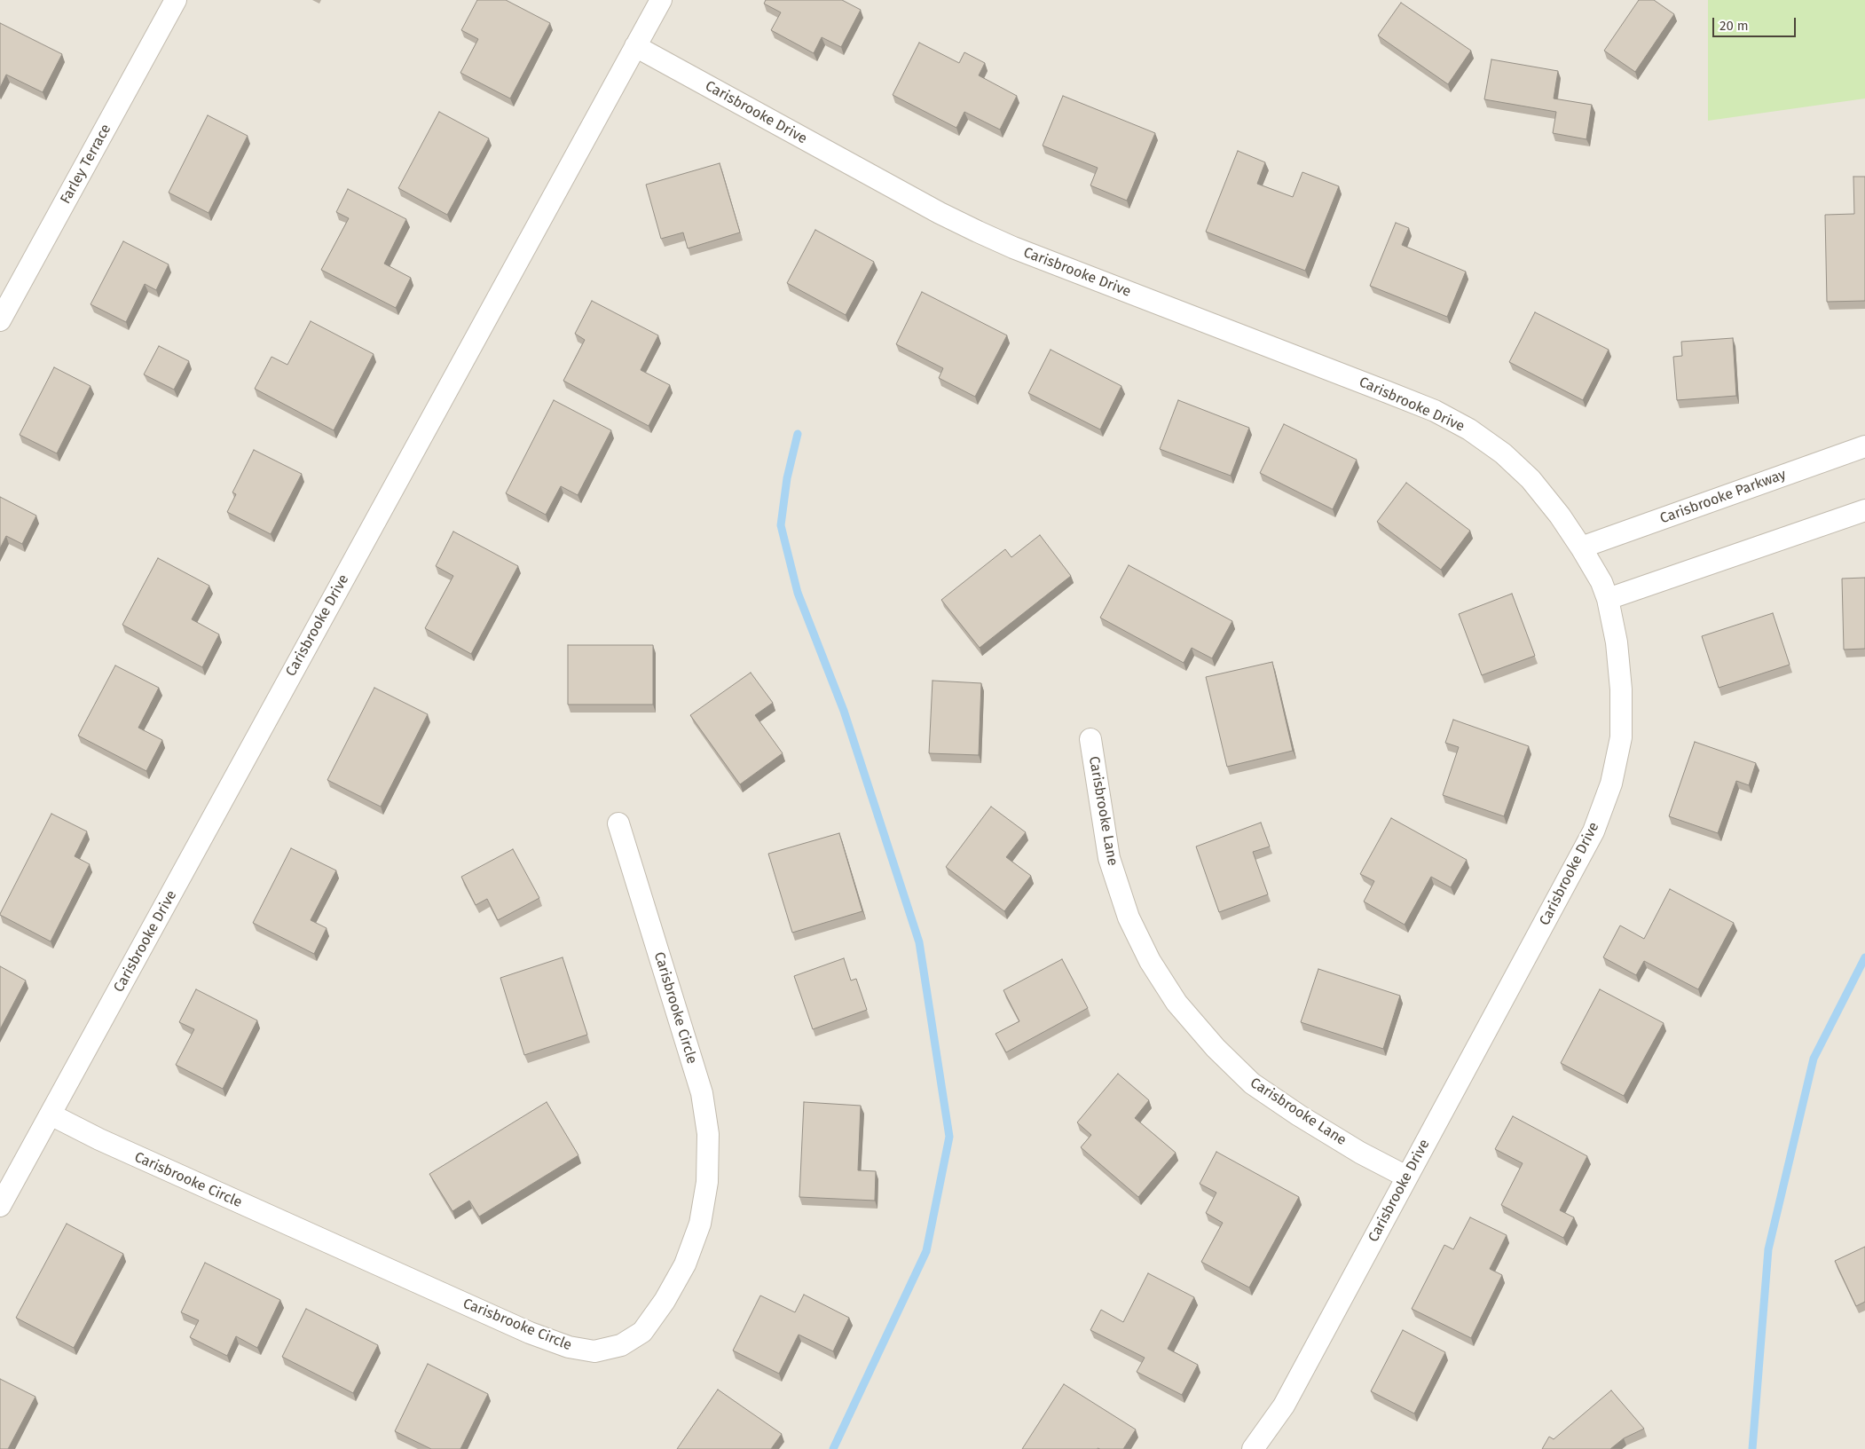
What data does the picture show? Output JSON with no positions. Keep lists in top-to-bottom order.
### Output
{
  "streets": {
    "street": [
      "Carisbrooke Drive",
      "Farley Terrace",
      "Carisbrooke Parkway",
      "Carisbrooke Lane",
      "Carisbrooke Circle"
    ]
  },
  "crossings": [
    ["Carisbrooke Drive", "Carisbrooke Parkway"],
    ["Carisbrooke Drive", "Carisbrooke Lane"],
    ["Carisbrooke Drive", "Carisbrooke Circle"]
  ],
  "scale_bar": "20 m"
}
